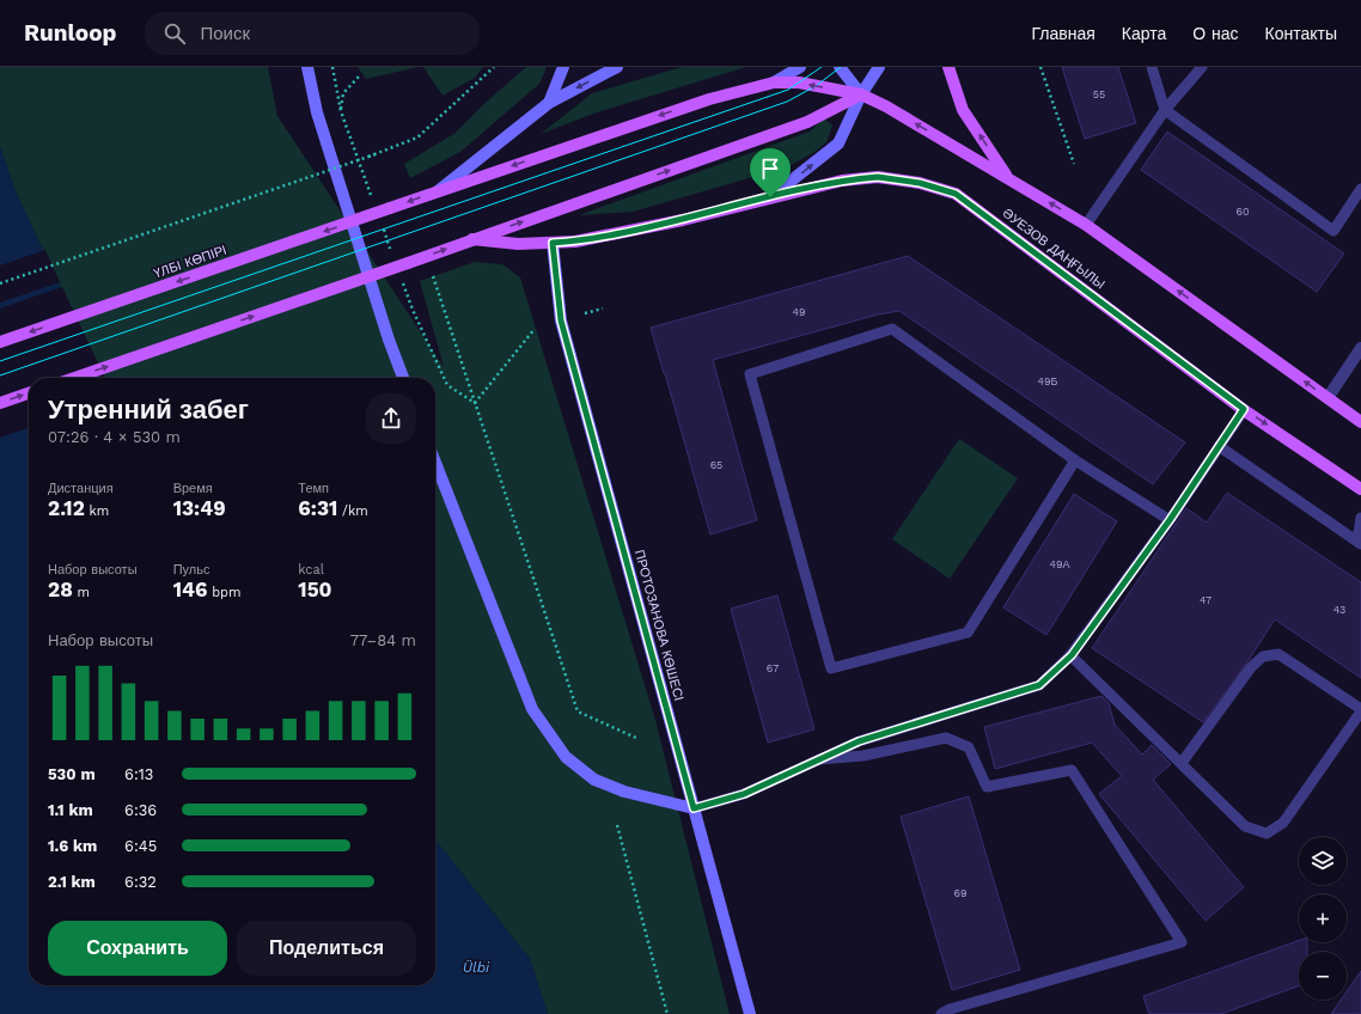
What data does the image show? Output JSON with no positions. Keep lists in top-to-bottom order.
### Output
{
  "streets": {
    "main road": ["ӘУЕЗОВ ДАҢҒЫЛЫ", "ҮЛБІ КӨПІРІ", "ПРОТОЗАНОВА КӨШЕСІ"]
  },
  "crossings": [
    ["ӘУЕЗОВ ДАҢҒЫЛЫ", "ПРОТОЗАНОВА КӨШЕСІ"]
  ],
  "water": ["Ülbi"],
  "house_numbers": [
    "55",
    "60",
    "49",
    "49Б",
    "65",
    "49А",
    "47",
    "43",
    "67",
    "69"
  ],
  "page": {
    "header": "Runloop",
    "search": "Поиск",
    "nav": [
      "Главная",
      "Карта",
      "О нас",
      "Контакты"
    ],
    "heading": ["Утренний забег", "07:26 · 4 × 530 m"],
    "stats": [
      ["Дистанция", "2.12 km"],
      ["Время", "13:49"],
      ["Темп", "6:31 /km"],
      ["Набор высоты", "28 m"],
      ["Пульс", "146 bpm"],
      ["kcal", "150"]
    ],
    "chart": ["Набор высоты", "77–84 m"],
    "list": [
      {
        "name": "530 m",
        "note": "6:13"
      },
      {
        "name": "1.1 km",
        "note": "6:36"
      },
      {
        "name": "1.6 km",
        "note": "6:45"
      },
      {
        "name": "2.1 km",
        "note": "6:32"
      }
    ],
    "map_buttons": ["+", "−"],
    "buttons": ["Сохранить", "Поделиться"]
  }
}
